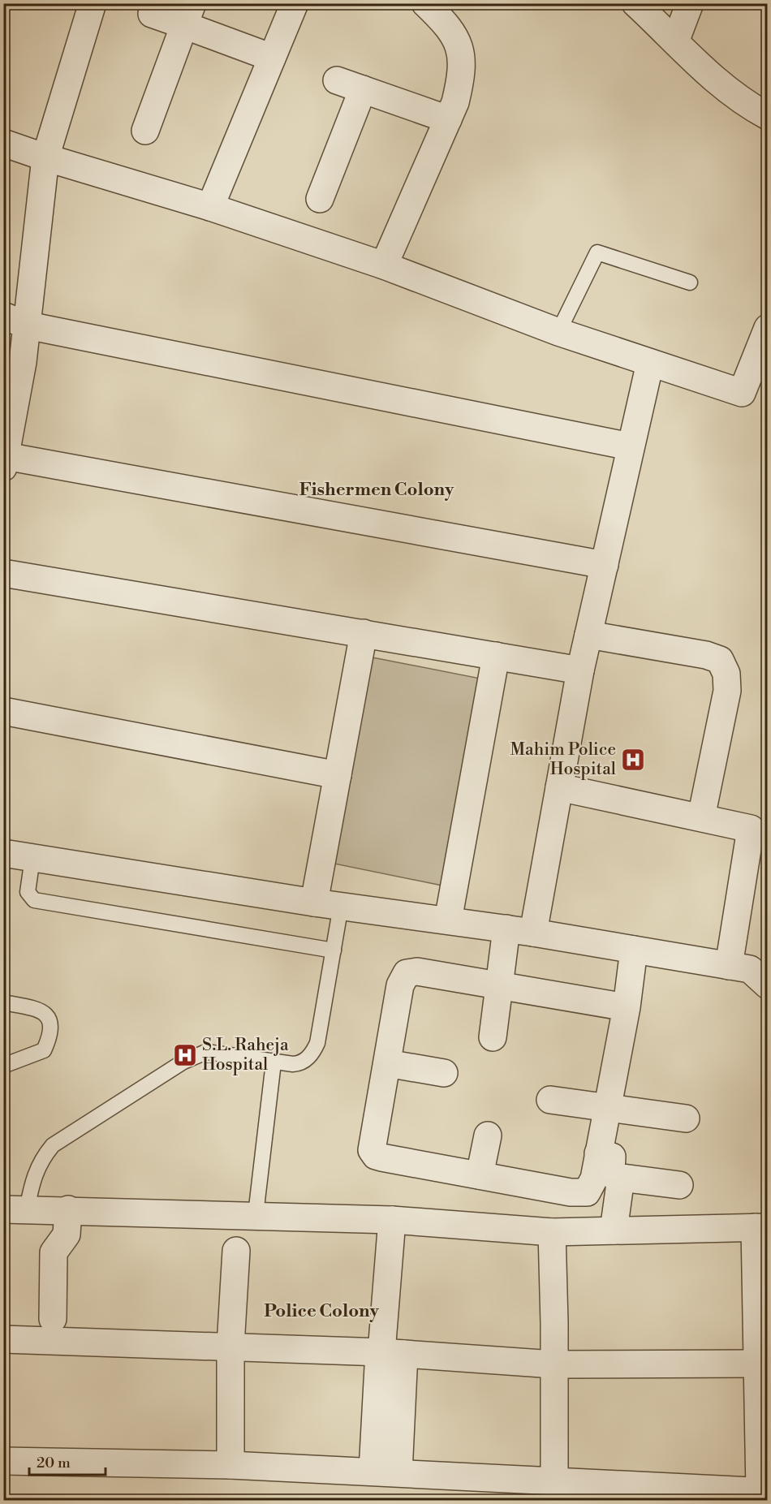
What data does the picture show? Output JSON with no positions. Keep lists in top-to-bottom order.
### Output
{
  "districts": ["Fishermen Colony", "Police Colony"],
  "places": {
    "hospital": ["Mahim Police Hospital", "S.L. Raheja Hospital"]
  },
  "scale_bar": "20 m"
}
